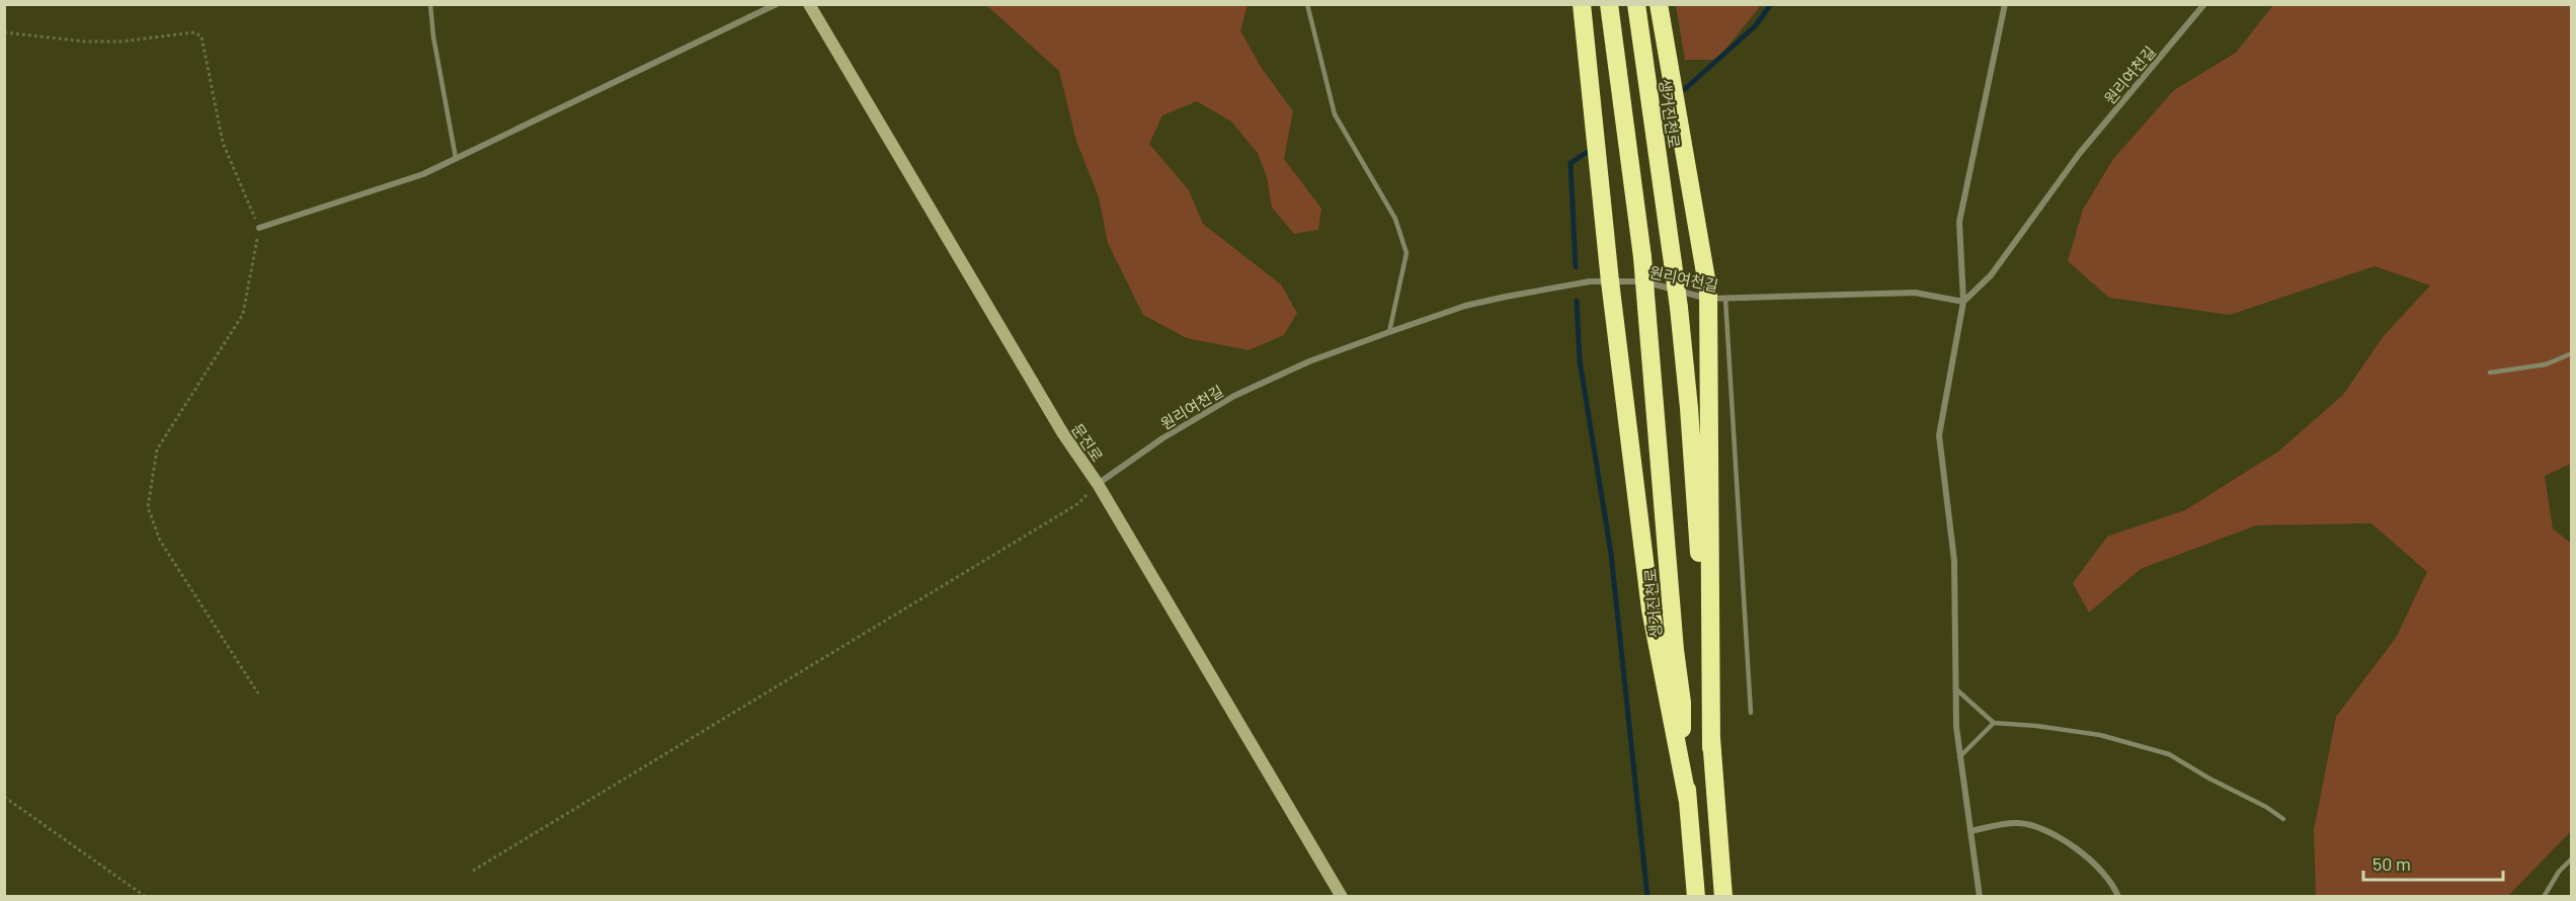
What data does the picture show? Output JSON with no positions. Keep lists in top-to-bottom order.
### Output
{
  "streets": {
    "highway": ["생거진천로"],
    "street": ["원리여천길", "문진로"]
  },
  "crossings": [
    ["원리여천길", "문진로"]
  ],
  "scale_bar": "50 m"
}
